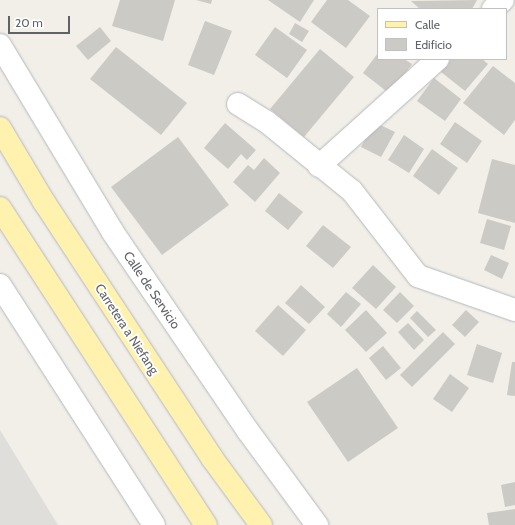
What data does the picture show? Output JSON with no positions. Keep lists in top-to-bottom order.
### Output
{
  "streets": {
    "main road": ["Carretera a Niefang"],
    "street": ["Calle de Servicio"]
  },
  "legend": ["Calle", "Edificio"],
  "scale_bar": "20 m"
}
